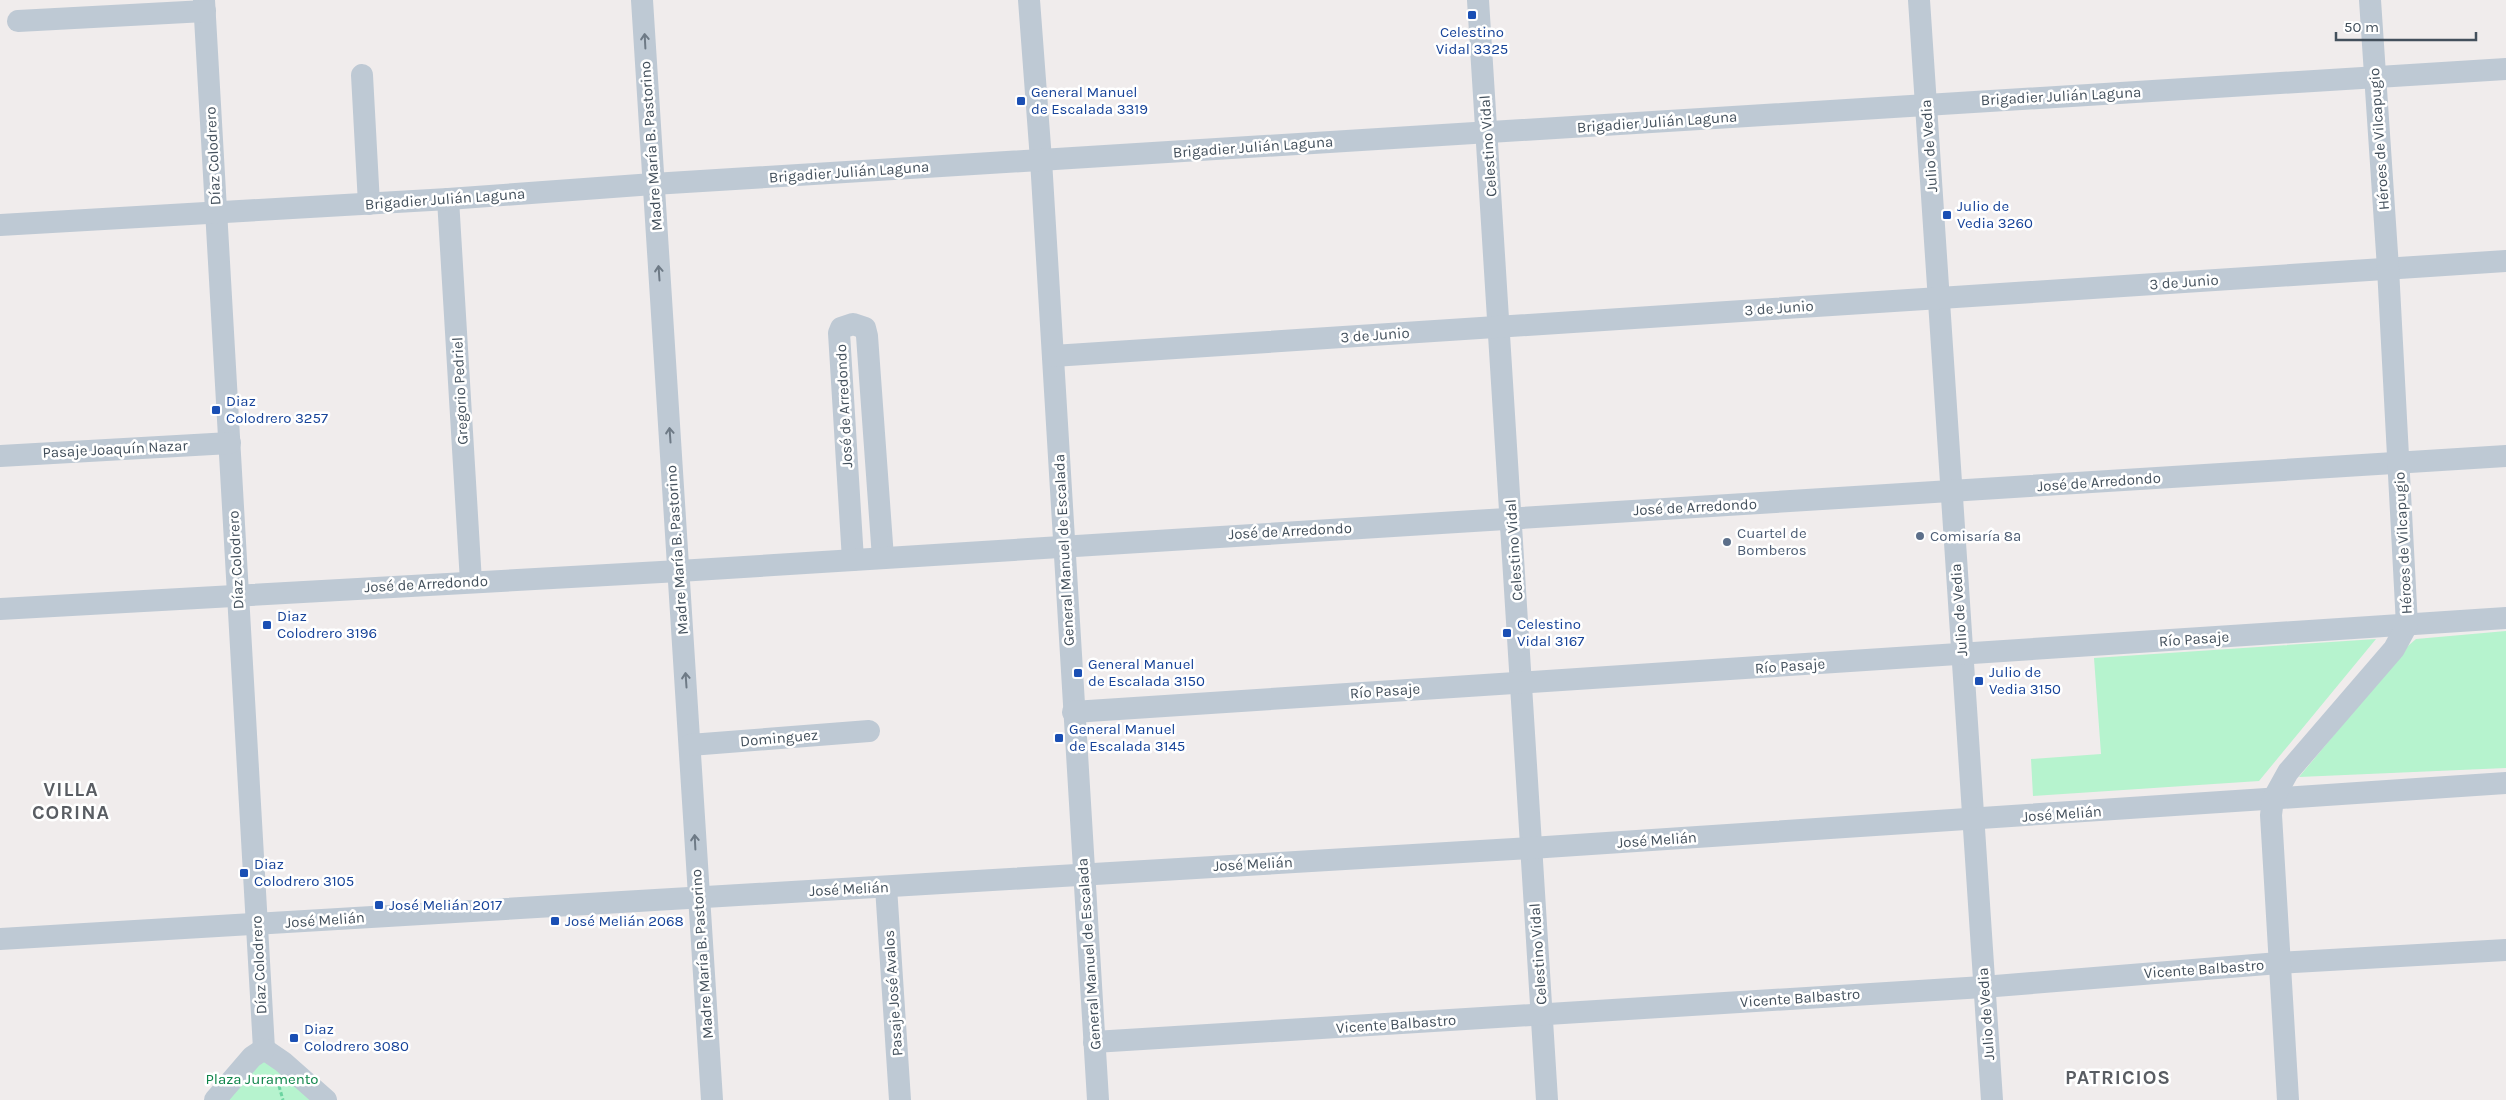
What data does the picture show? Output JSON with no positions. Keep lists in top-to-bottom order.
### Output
{
  "streets": {
    "street": [
      "Brigadier Julián Laguna",
      "Héroes de Vilcapugio",
      "Madre María B. Pastorino",
      "Celestino Vidal",
      "Julio de Vedia",
      "Díaz Colodrero",
      "3 de Junio",
      "Gregorio Pedriel",
      "José de Arredondo",
      "Pasaje Joaquín Nazar",
      "General Manuel de Escalada",
      "Río Pasaje",
      "Dominguez",
      "José Melián",
      "Vicente Balbastro",
      "Pasaje José Avalos"
    ]
  },
  "crossings": [
    ["Brigadier Julián Laguna", "Héroes de Vilcapugio"],
    ["Brigadier Julián Laguna", "Madre María B. Pastorino"],
    ["Brigadier Julián Laguna", "Celestino Vidal"],
    ["Brigadier Julián Laguna", "Julio de Vedia"],
    ["Brigadier Julián Laguna", "Díaz Colodrero"],
    ["Brigadier Julián Laguna", "Gregorio Pedriel"],
    ["Brigadier Julián Laguna", "General Manuel de Escalada"],
    ["Héroes de Vilcapugio", "3 de Junio"],
    ["Héroes de Vilcapugio", "José de Arredondo"],
    ["Héroes de Vilcapugio", "Río Pasaje"],
    ["Héroes de Vilcapugio", "José Melián"],
    ["Héroes de Vilcapugio", "Vicente Balbastro"],
    ["Madre María B. Pastorino", "José de Arredondo"],
    ["Madre María B. Pastorino", "Dominguez"],
    ["Madre María B. Pastorino", "José Melián"],
    ["Celestino Vidal", "3 de Junio"],
    ["Celestino Vidal", "José de Arredondo"],
    ["Celestino Vidal", "Río Pasaje"],
    ["Celestino Vidal", "José Melián"],
    ["Celestino Vidal", "Vicente Balbastro"],
    ["Julio de Vedia", "3 de Junio"],
    ["Julio de Vedia", "José de Arredondo"],
    ["Julio de Vedia", "Río Pasaje"],
    ["Julio de Vedia", "José Melián"],
    ["Julio de Vedia", "Vicente Balbastro"],
    ["Díaz Colodrero", "José de Arredondo"],
    ["Díaz Colodrero", "Pasaje Joaquín Nazar"],
    ["Díaz Colodrero", "José Melián"],
    ["3 de Junio", "General Manuel de Escalada"],
    ["Gregorio Pedriel", "José de Arredondo"],
    ["José de Arredondo", "General Manuel de Escalada"],
    ["General Manuel de Escalada", "Río Pasaje"],
    ["General Manuel de Escalada", "José Melián"],
    ["General Manuel de Escalada", "Vicente Balbastro"],
    ["José Melián", "Pasaje José Avalos"]
  ],
  "one_way": ["Madre María B. Pastorino"],
  "districts": ["VILLA CORINA", "PATRICIOS"],
  "parks": ["Plaza Juramento"],
  "places": {
    "transit": [
      "Celestino Vidal 3325",
      "General Manuel de Escalada 3319",
      "Julio de Vedia 3260",
      "Diaz Colodrero 3257",
      "Diaz Colodrero 3196",
      "Celestino Vidal 3167",
      "General Manuel de Escalada 3150",
      "Julio de Vedia 3150",
      "General Manuel de Escalada 3145",
      "Diaz Colodrero 3105",
      "José Melián 2017",
      "José Melián 2068",
      "Diaz Colodrero 3080"
    ],
    "other": ["Comisaría 8ª", "Cuartel de Bomberos"]
  },
  "scale_bar": "50 m"
}
